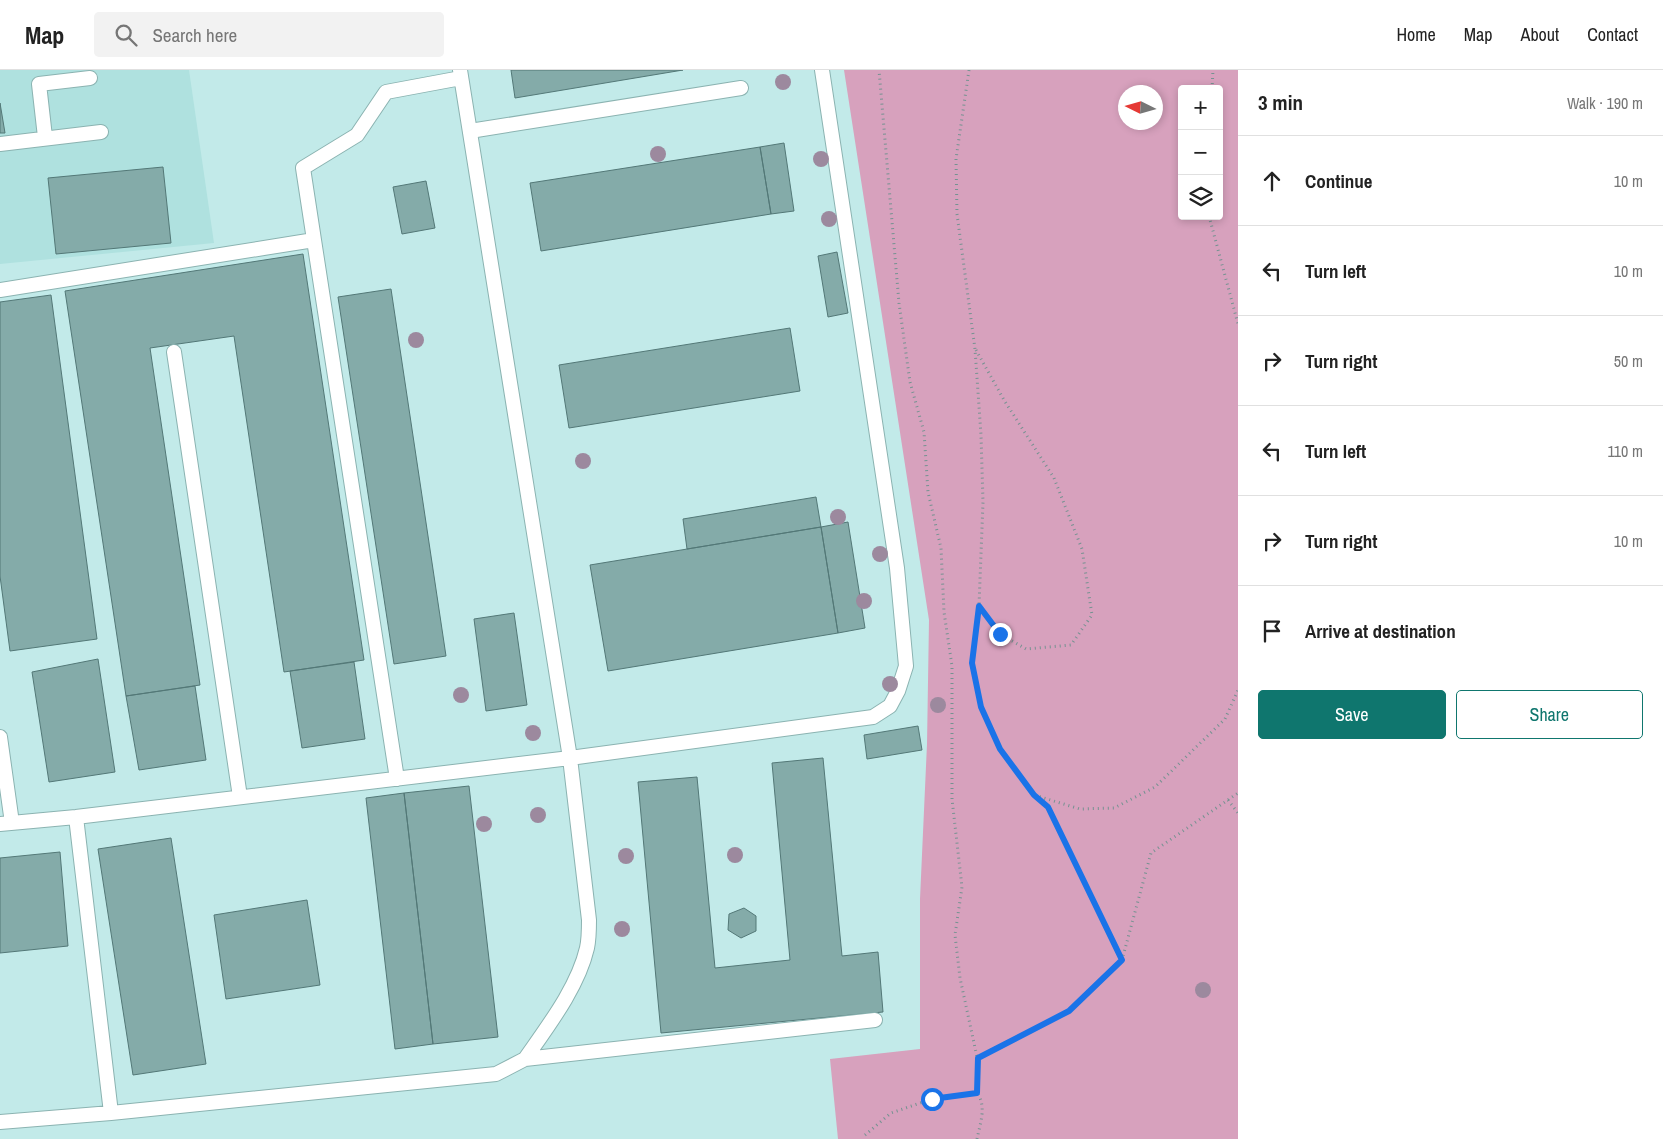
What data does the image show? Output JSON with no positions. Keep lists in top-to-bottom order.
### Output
{
  "north": "left",
  "page": {
    "header": "Map",
    "search": "Search here",
    "nav": [
      "Home",
      "Map",
      "About",
      "Contact"
    ],
    "heading": ["3 min", "Walk · 190 m"],
    "map_buttons": ["+", "−"],
    "list": [
      ["Continue", "10 m"],
      ["Turn left", "10 m"],
      ["Turn right", "50 m"],
      ["Turn left", "110 m"],
      ["Turn right", "10 m"],
      "Arrive at destination"
    ],
    "buttons": ["Save", "Share"]
  }
}
